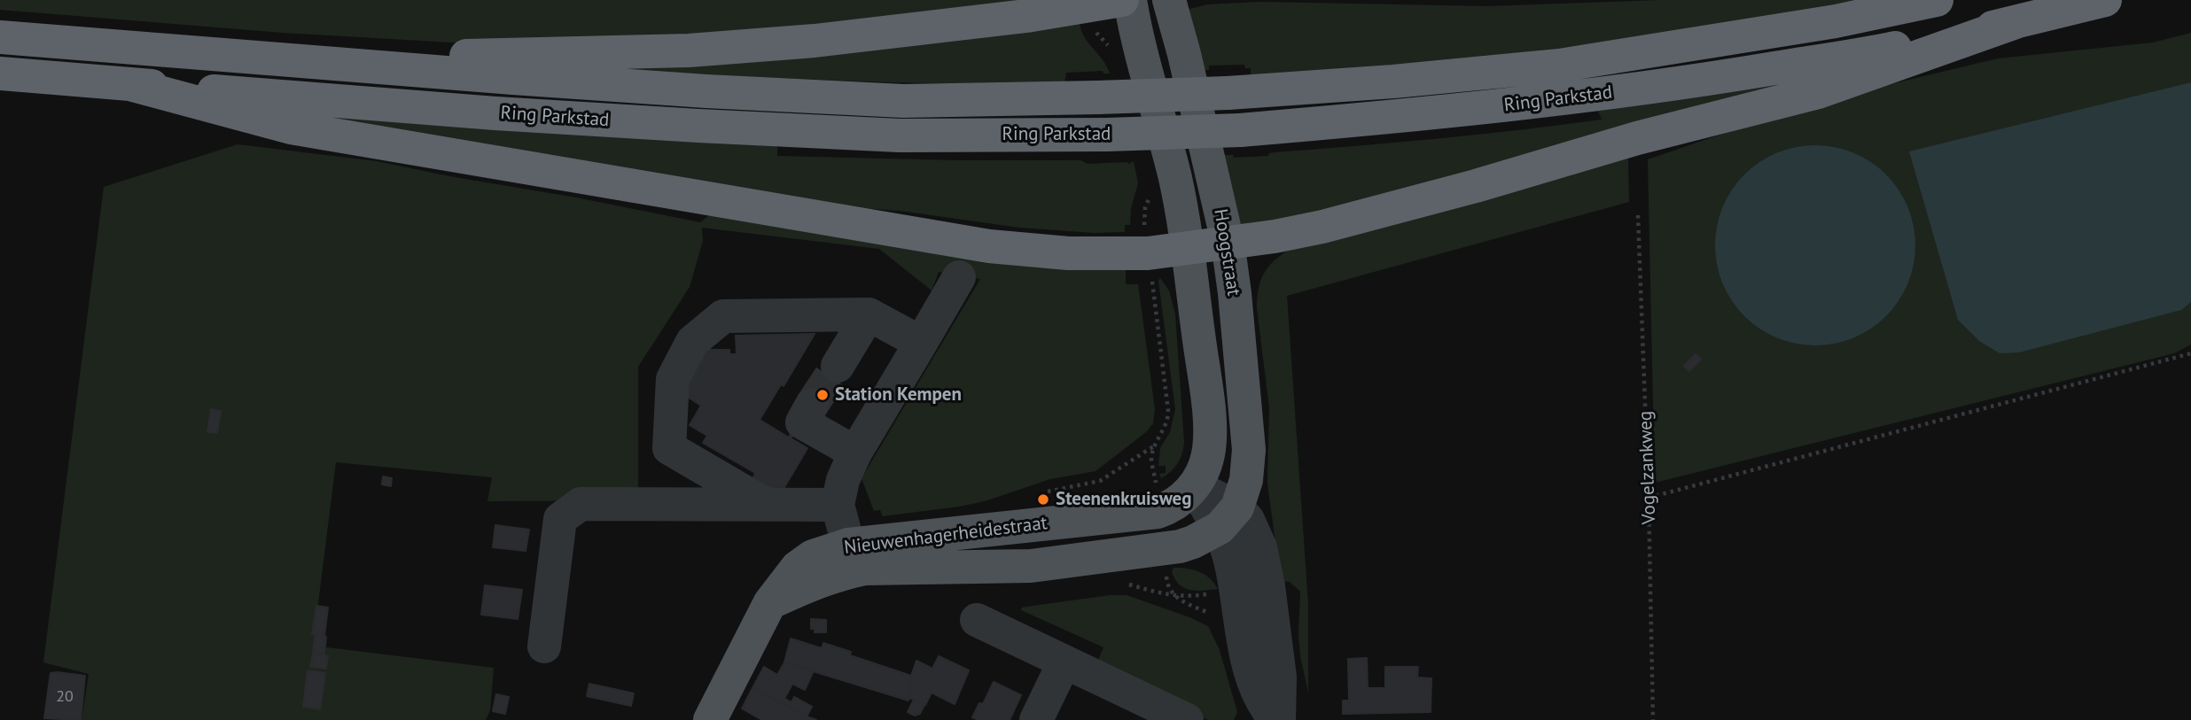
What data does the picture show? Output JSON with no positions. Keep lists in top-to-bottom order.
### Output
{
  "streets": {
    "highway": ["Ring Parkstad"],
    "main road": ["Hoogstraat", "Nieuwenhagerheidestraat"],
    "path": ["Vogelzankweg"]
  },
  "crossings": [
    ["Hoogstraat", "Nieuwenhagerheidestraat"]
  ],
  "places": ["Station Kempen", "Steenenkruisweg"],
  "house_numbers": ["20"]
}
